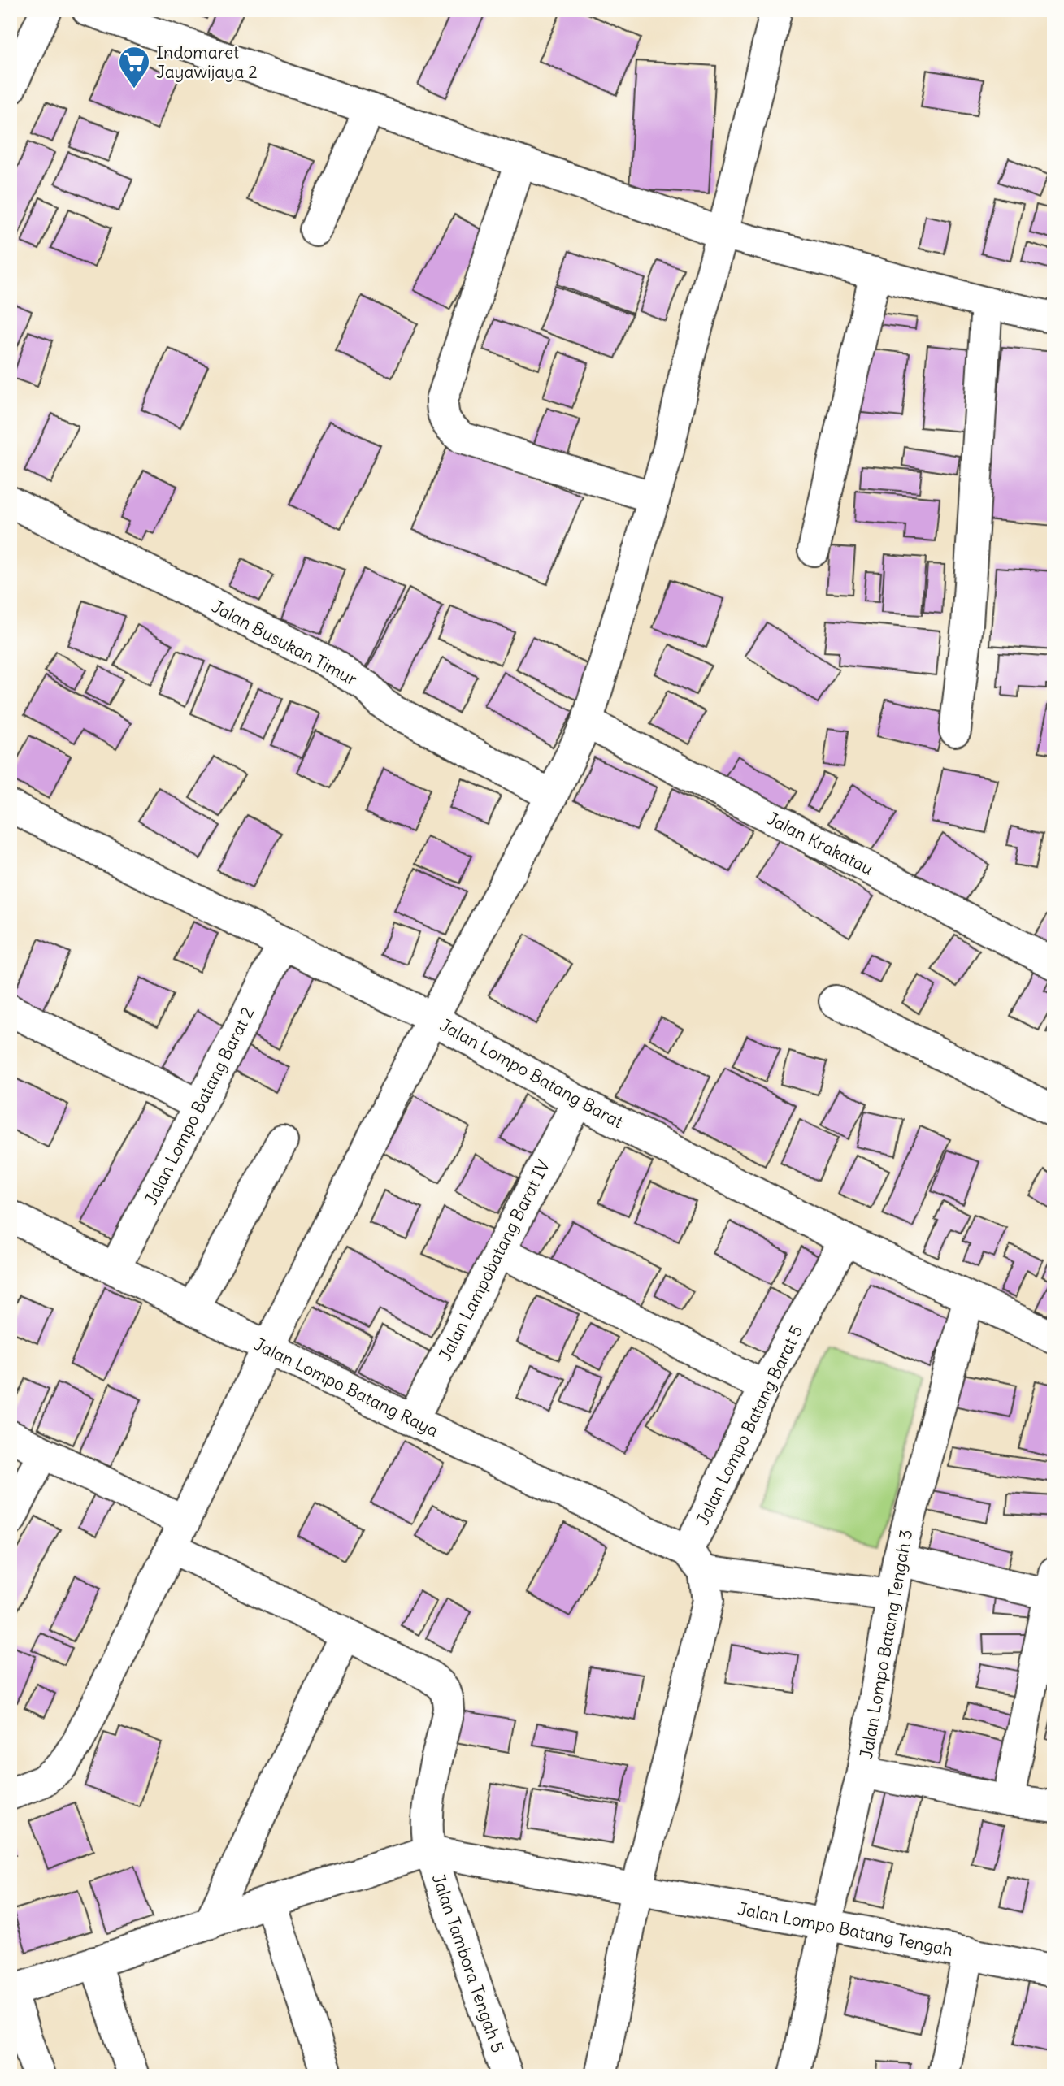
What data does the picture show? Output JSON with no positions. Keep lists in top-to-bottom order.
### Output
{
  "streets": {
    "street": [
      "Jalan Busukan Timur",
      "Jalan Krakatau",
      "Jalan Lompo Batang Barat",
      "Jalan Lompo Batang Barat 2",
      "Jalan Lampobatang Barat IV",
      "Jalan Lompo Batang Raya",
      "Jalan Lompo Batang Barat 5",
      "Jalan Lompo Batang Tengah 3",
      "Jalan Lompo Batang Tengah",
      "Jalan Tambora Tengah 5"
    ]
  },
  "crossings": [
    ["Jalan Lompo Batang Barat", "Jalan Lompo Batang Barat 2"],
    ["Jalan Lompo Batang Barat", "Jalan Lampobatang Barat IV"],
    ["Jalan Lompo Batang Barat", "Jalan Lompo Batang Barat 5"],
    ["Jalan Lompo Batang Barat", "Jalan Lompo Batang Tengah 3"],
    ["Jalan Lompo Batang Barat 2", "Jalan Lompo Batang Raya"],
    ["Jalan Lampobatang Barat IV", "Jalan Lompo Batang Raya"],
    ["Jalan Lompo Batang Raya", "Jalan Lompo Batang Barat 5"],
    ["Jalan Lompo Batang Raya", "Jalan Lompo Batang Tengah 3"],
    ["Jalan Lompo Batang Tengah 3", "Jalan Lompo Batang Tengah"],
    ["Jalan Lompo Batang Tengah", "Jalan Tambora Tengah 5"]
  ],
  "places": {
    "supermarket": ["Indomaret Jayawijaya 2"]
  }
}
